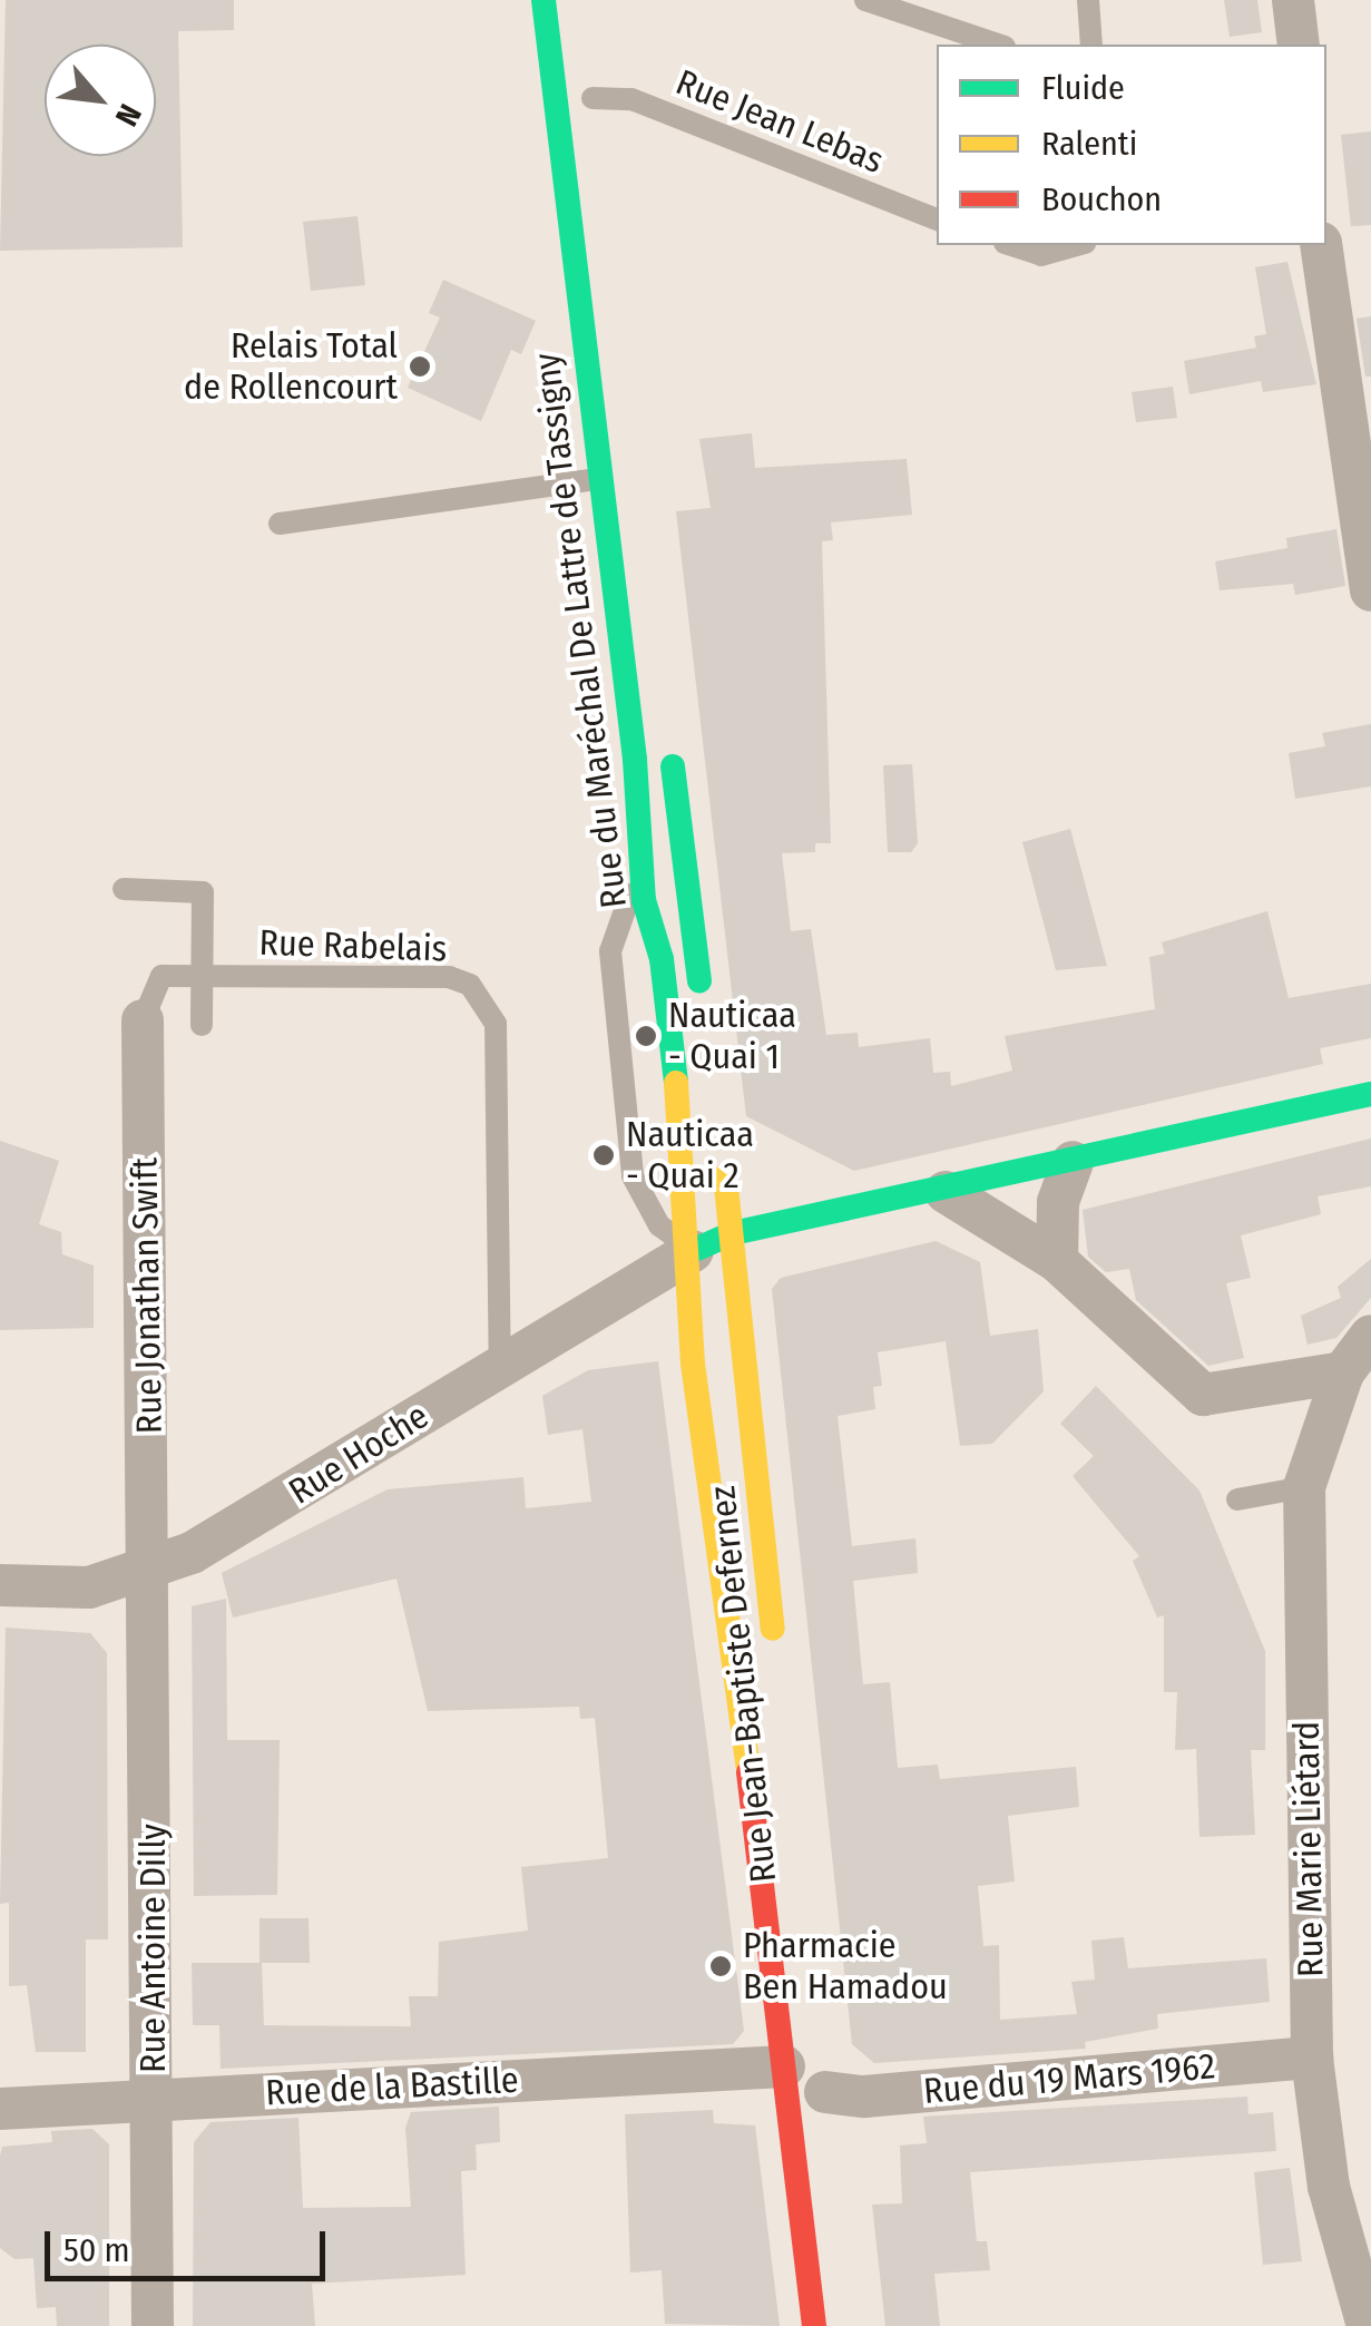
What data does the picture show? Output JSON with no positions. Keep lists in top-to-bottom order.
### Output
{
  "streets": {
    "main road": ["Rue du Maréchal De Lattre de Tassigny", "Rue Jean-Baptiste Defernez"],
    "street": [
      "Rue Jonathan Swift",
      "Rue Hoche",
      "Rue Marie Liétard",
      "Rue Antoine Dilly",
      "Rue du 19 Mars 1962",
      "Rue de la Bastille"
    ],
    "lane": ["Rue Jean Lebas", "Rue Rabelais"]
  },
  "crossings": [
    ["Rue du Maréchal De Lattre de Tassigny", "Rue Hoche"],
    ["Rue du Maréchal De Lattre de Tassigny", "Rue Jean-Baptiste Defernez"],
    ["Rue Rabelais", "Rue Jonathan Swift"],
    ["Rue Rabelais", "Rue Hoche"],
    ["Rue Jonathan Swift", "Rue Hoche"],
    ["Rue Jonathan Swift", "Rue Antoine Dilly"],
    ["Rue Hoche", "Rue Jean-Baptiste Defernez"],
    ["Rue Hoche", "Rue Antoine Dilly"],
    ["Rue Jean-Baptiste Defernez", "Rue du 19 Mars 1962"],
    ["Rue Jean-Baptiste Defernez", "Rue de la Bastille"],
    ["Rue Marie Liétard", "Rue du 19 Mars 1962"],
    ["Rue Antoine Dilly", "Rue de la Bastille"],
    ["Rue du 19 Mars 1962", "Rue de la Bastille"]
  ],
  "places": [
    "Relais Total de Rollencourt",
    "Nauticaa - Quai 1",
    "Nauticaa - Quai 2",
    "Pharmacie Ben Hamadou"
  ],
  "legend": ["Fluide", "Ralenti", "Bouchon"],
  "scale_bar": "50 m",
  "north": "bottom right"
}
